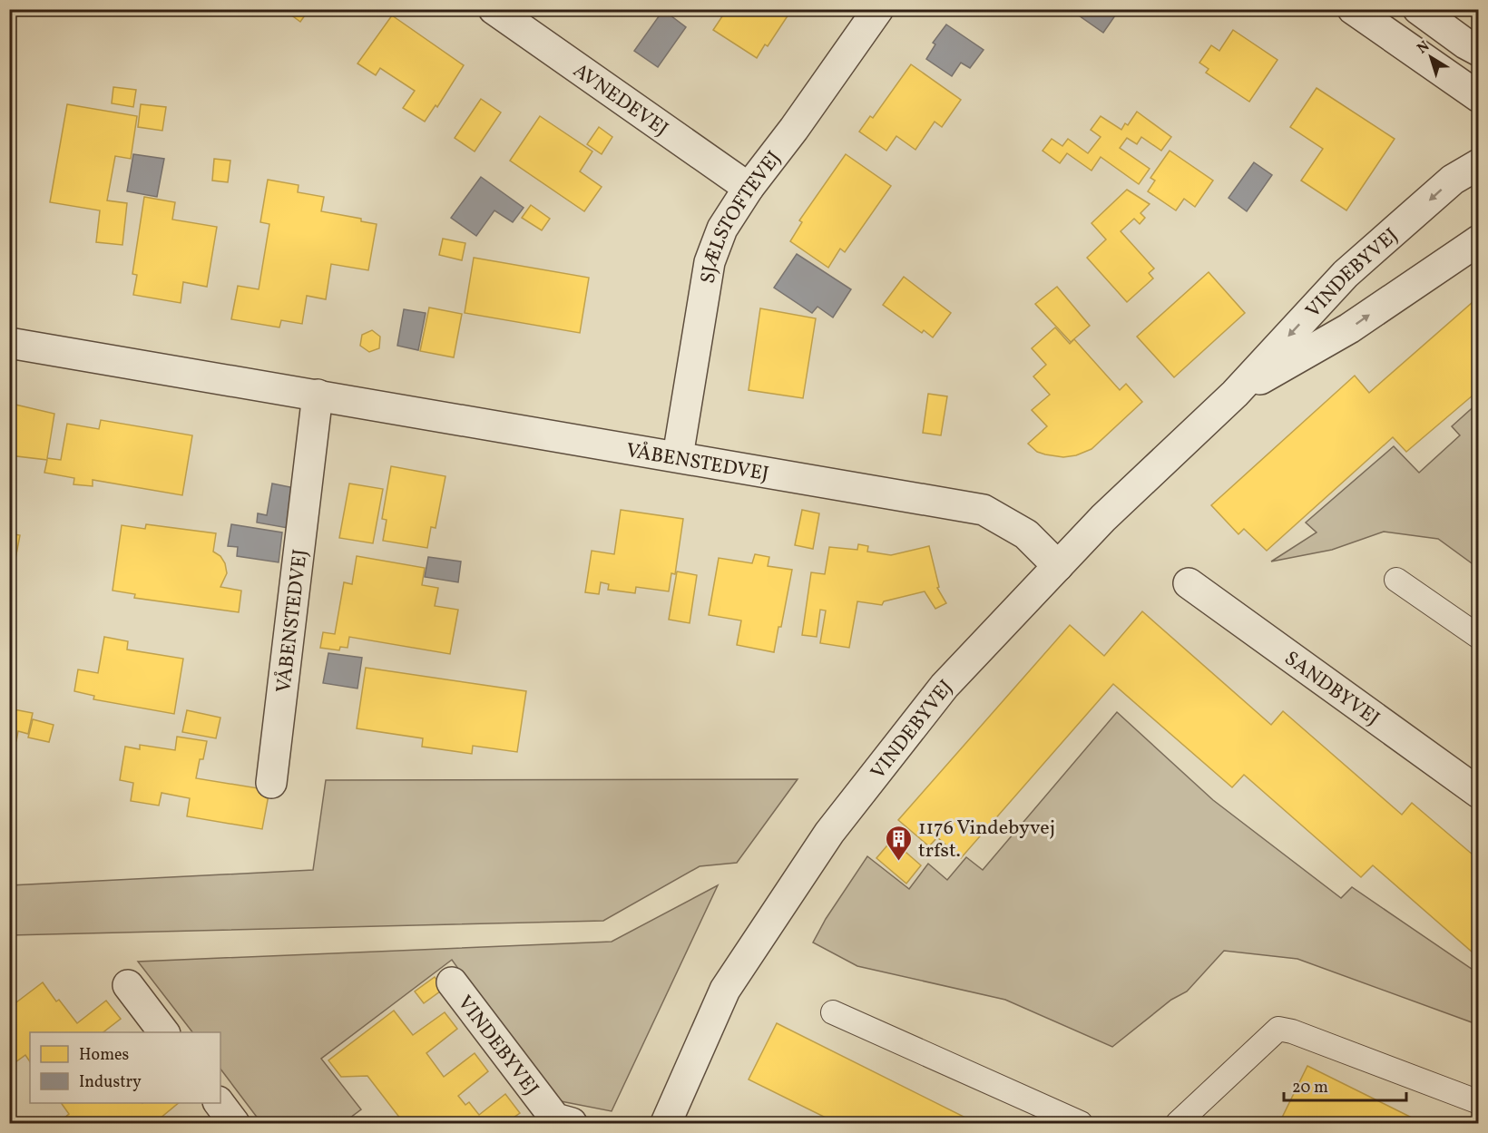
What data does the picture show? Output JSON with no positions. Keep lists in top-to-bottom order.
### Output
{
  "streets": {
    "street": [
      "AVNEDEVEJ",
      "SJÆLSTOFTEVEJ",
      "VINDEBYVEJ",
      "VÅBENSTEDVEJ",
      "SANDBYVEJ"
    ]
  },
  "crossings": [
    ["AVNEDEVEJ", "SJÆLSTOFTEVEJ"],
    ["SJÆLSTOFTEVEJ", "VÅBENSTEDVEJ"],
    ["VINDEBYVEJ", "VÅBENSTEDVEJ"]
  ],
  "places": {
    "building": ["1176 Vindebyvej trfst."]
  },
  "legend": ["Homes", "Industry"],
  "scale_bar": "20 m",
  "north": "top left"
}
